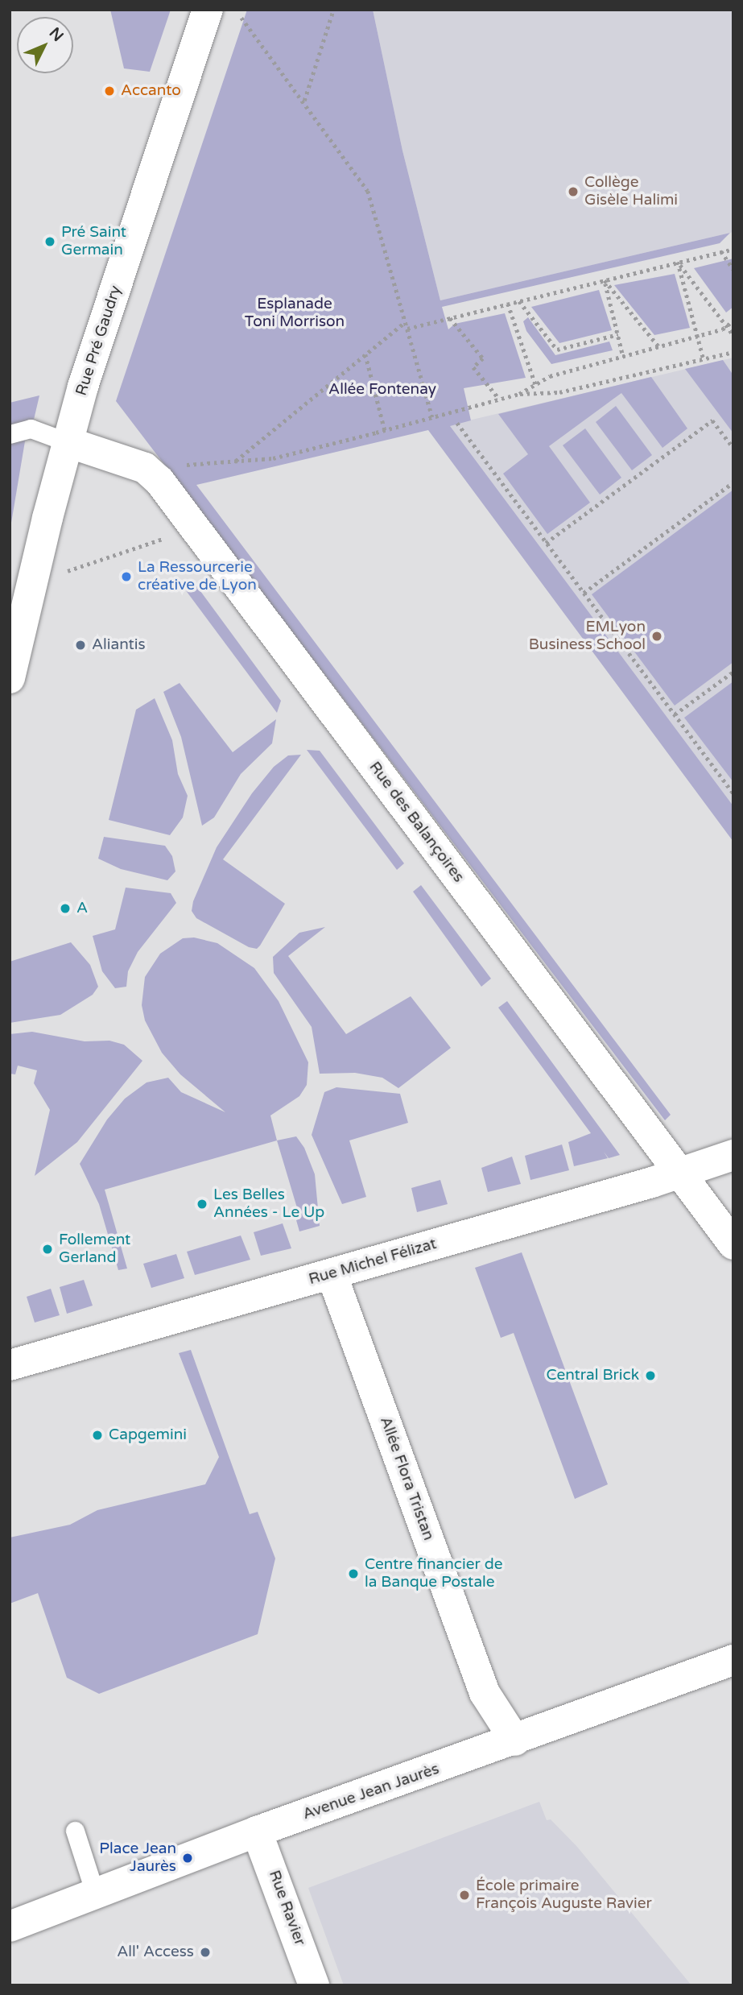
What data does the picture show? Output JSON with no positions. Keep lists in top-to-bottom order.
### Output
{
  "streets": {
    "street": [
      "Rue Pré Gaudry",
      "Rue des Balançoires",
      "Rue Michel Félizat",
      "Allée Flora Tristan",
      "Avenue Jean Jaurès",
      "Rue Ravier"
    ]
  },
  "crossings": [
    ["Rue Pré Gaudry", "Rue des Balançoires"],
    ["Rue des Balançoires", "Rue Michel Félizat"],
    ["Rue Michel Félizat", "Allée Flora Tristan"],
    ["Allée Flora Tristan", "Avenue Jean Jaurès"],
    ["Avenue Jean Jaurès", "Rue Ravier"]
  ],
  "parks": ["Esplanade Toni Morrison", "Allée Fontenay"],
  "places": [
    "Accanto",
    "Collège Gisèle Halimi",
    "Pré Saint Germain",
    "La Ressourcerie créative de Lyon",
    "EMLyon Business School",
    "Aliantis",
    "A",
    "Les Belles Années - Le Up",
    "Follement Gerland",
    "Central Brick",
    "Capgemini",
    "Centre financier de la Banque Postale",
    "Place Jean Jaurès",
    "École primaire François Auguste Ravier",
    "All' Access"
  ],
  "north": "top right"
}
